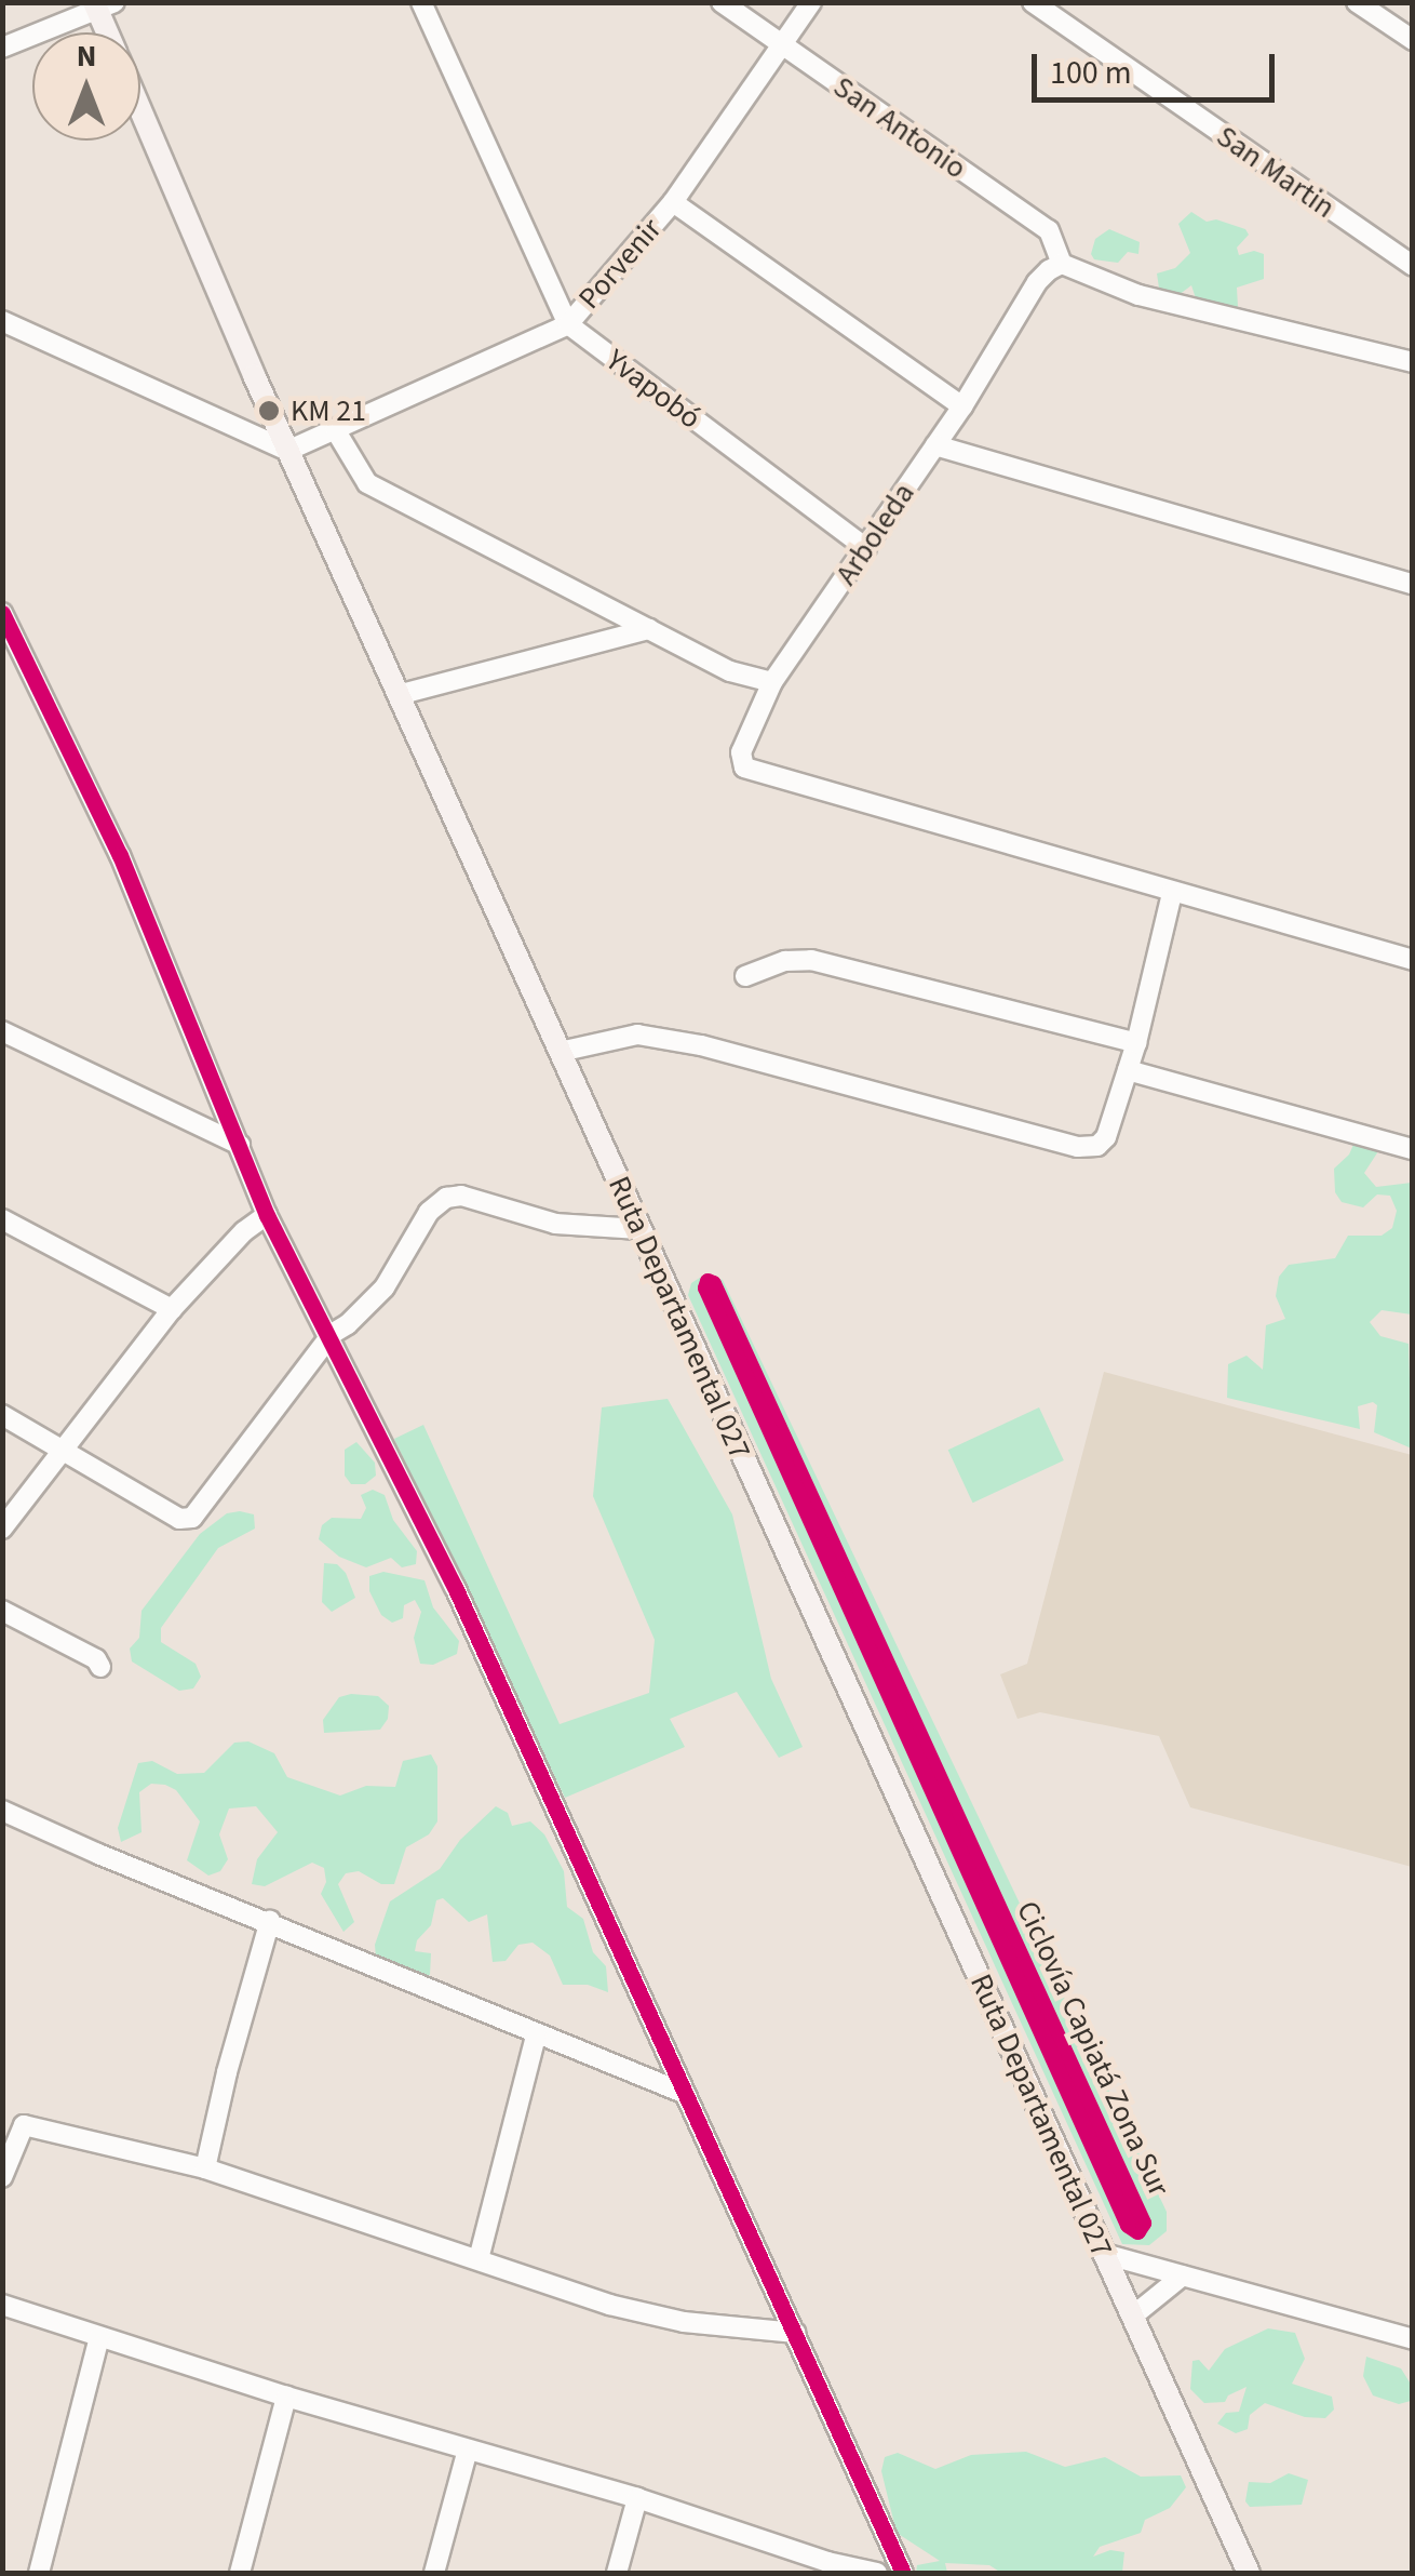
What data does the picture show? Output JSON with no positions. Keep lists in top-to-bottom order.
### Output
{
  "streets": {
    "main road": ["Ruta Departamental 027"],
    "street": [
      "San Antonio",
      "San Martin",
      "Porvenir",
      "Yvapobó",
      "Arboleda"
    ],
    "cycle path": ["Ciclovía Capiatá Zona Sur"]
  },
  "crossings": [
    ["San Antonio", "Porvenir"],
    ["San Antonio", "Arboleda"],
    ["Porvenir", "Yvapobó"],
    ["Porvenir", "Ruta Departamental 027"],
    ["Yvapobó", "Arboleda"]
  ],
  "places": ["KM 21"],
  "scale_bar": "100 m",
  "north": "top"
}
